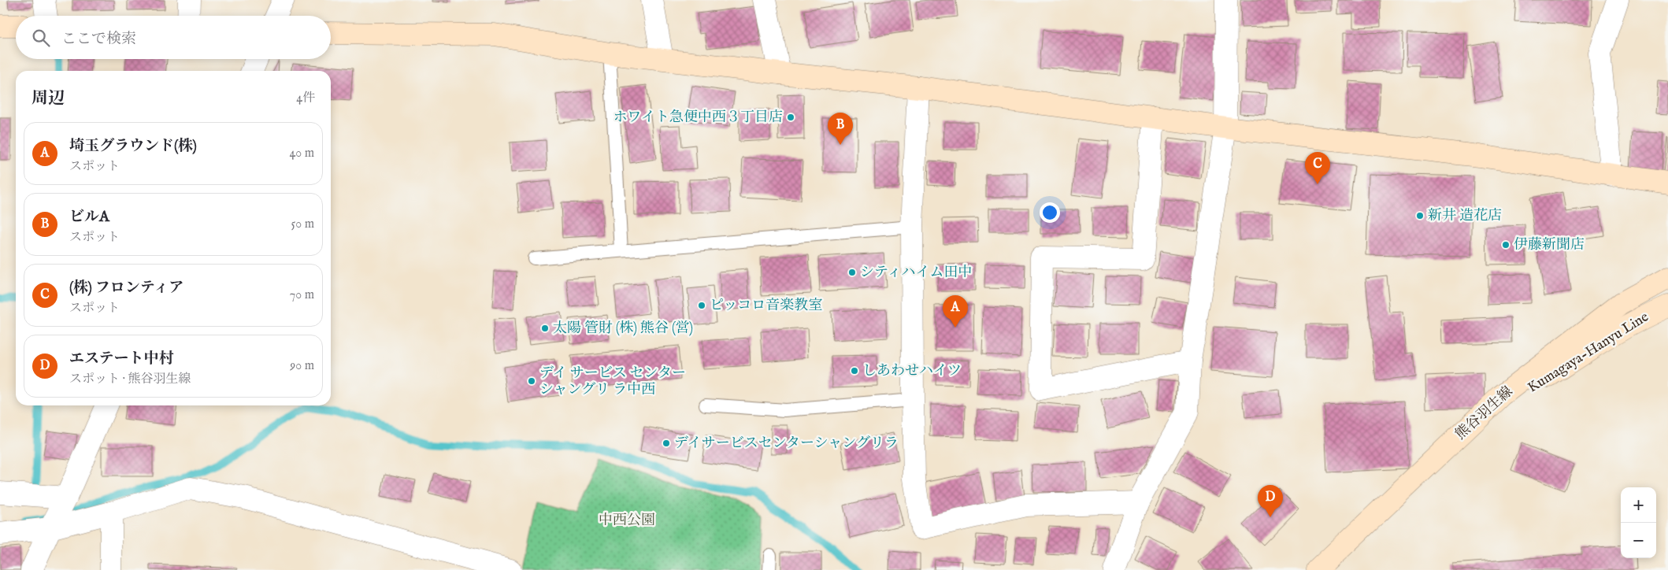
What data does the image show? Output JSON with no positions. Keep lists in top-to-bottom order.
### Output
{
  "streets": {
    "street": ["Kumagaya-Hanyu Line", "熊谷羽生線"]
  },
  "crossings": [
    ["Kumagaya-Hanyu Line", "熊谷羽生線"]
  ],
  "parks": ["中西公園"],
  "places": [
    "ホワイト急便中西３丁目店",
    "新井 造花店",
    "伊藤新聞店",
    "シティハイム田中",
    "ピッコロ音楽教室",
    "太陽 管財 (株) 熊谷 (営)",
    "しあわせハイツ",
    "デイ サービス センター シャングリ ラ中西",
    "デイサービスセンターシャングリラ"
  ],
  "page": {
    "search": "ここで検索",
    "heading": ["周辺", "4件"],
    "pins": [
      "B",
      "C",
      "A",
      "D"
    ],
    "list": [
      {
        "mark": "A",
        "name": "埼玉グラウンド(株)",
        "note": "スポット",
        "value": "40 m"
      },
      {
        "mark": "B",
        "name": "ビルA",
        "note": "スポット",
        "value": "50 m"
      },
      {
        "mark": "C",
        "name": "(株) フロンティア",
        "note": "スポット",
        "value": "70 m"
      },
      {
        "mark": "D",
        "name": "エステート中村",
        "note": "スポット · 熊谷羽生線",
        "value": "90 m"
      }
    ],
    "map_buttons": ["+", "−"]
  }
}
